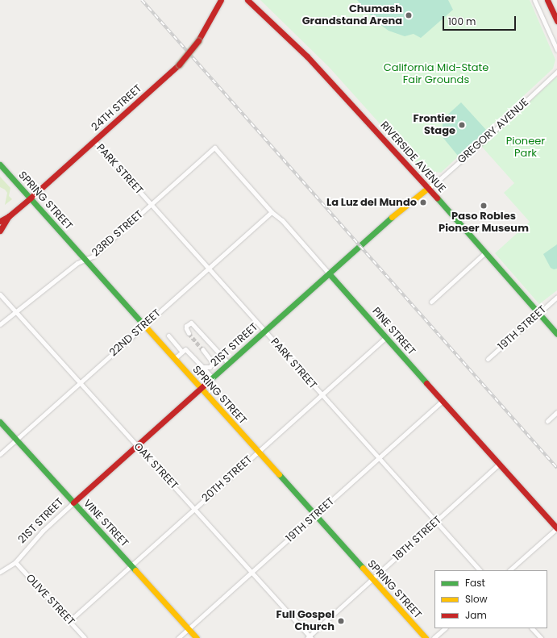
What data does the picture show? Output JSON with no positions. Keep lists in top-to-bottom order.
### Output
{
  "streets": {
    "main road": [
      "24TH STREET",
      "RIVERSIDE AVENUE",
      "SPRING STREET",
      "PINE STREET",
      "21ST STREET",
      "VINE STREET"
    ],
    "street": [
      "GREGORY AVENUE",
      "PARK STREET",
      "23RD STREET",
      "19TH STREET",
      "22ND STREET",
      "OAK STREET",
      "20TH STREET",
      "18TH STREET",
      "OLIVE STREET"
    ]
  },
  "crossings": [
    ["24TH STREET", "PARK STREET"],
    ["24TH STREET", "SPRING STREET"],
    ["GREGORY AVENUE", "RIVERSIDE AVENUE"],
    ["GREGORY AVENUE", "21ST STREET"],
    ["RIVERSIDE AVENUE", "19TH STREET"],
    ["RIVERSIDE AVENUE", "21ST STREET"],
    ["PARK STREET", "23RD STREET"],
    ["PARK STREET", "19TH STREET"],
    ["PARK STREET", "22ND STREET"],
    ["PARK STREET", "21ST STREET"],
    ["PARK STREET", "20TH STREET"],
    ["PARK STREET", "18TH STREET"],
    ["SPRING STREET", "23RD STREET"],
    ["SPRING STREET", "19TH STREET"],
    ["SPRING STREET", "22ND STREET"],
    ["SPRING STREET", "21ST STREET"],
    ["SPRING STREET", "20TH STREET"],
    ["SPRING STREET", "18TH STREET"],
    ["23RD STREET", "PINE STREET"],
    ["23RD STREET", "OAK STREET"],
    ["19TH STREET", "PINE STREET"],
    ["19TH STREET", "OAK STREET"],
    ["19TH STREET", "VINE STREET"],
    ["PINE STREET", "22ND STREET"],
    ["PINE STREET", "21ST STREET"],
    ["PINE STREET", "20TH STREET"],
    ["PINE STREET", "18TH STREET"],
    ["22ND STREET", "OAK STREET"],
    ["22ND STREET", "VINE STREET"],
    ["21ST STREET", "OAK STREET"],
    ["21ST STREET", "VINE STREET"],
    ["21ST STREET", "OLIVE STREET"],
    ["OAK STREET", "20TH STREET"],
    ["OAK STREET", "18TH STREET"],
    ["20TH STREET", "VINE STREET"],
    ["20TH STREET", "OLIVE STREET"]
  ],
  "parks": ["California Mid-State Fair Grounds", "Pioneer Park"],
  "places": [
    "Chumash Grandstand Arena",
    "Frontier Stage",
    "La Luz del Mundo",
    "Paso Robles Pioneer Museum",
    "Full Gospel Church"
  ],
  "legend": ["Fast", "Slow", "Jam"],
  "scale_bar": "100 m"
}
